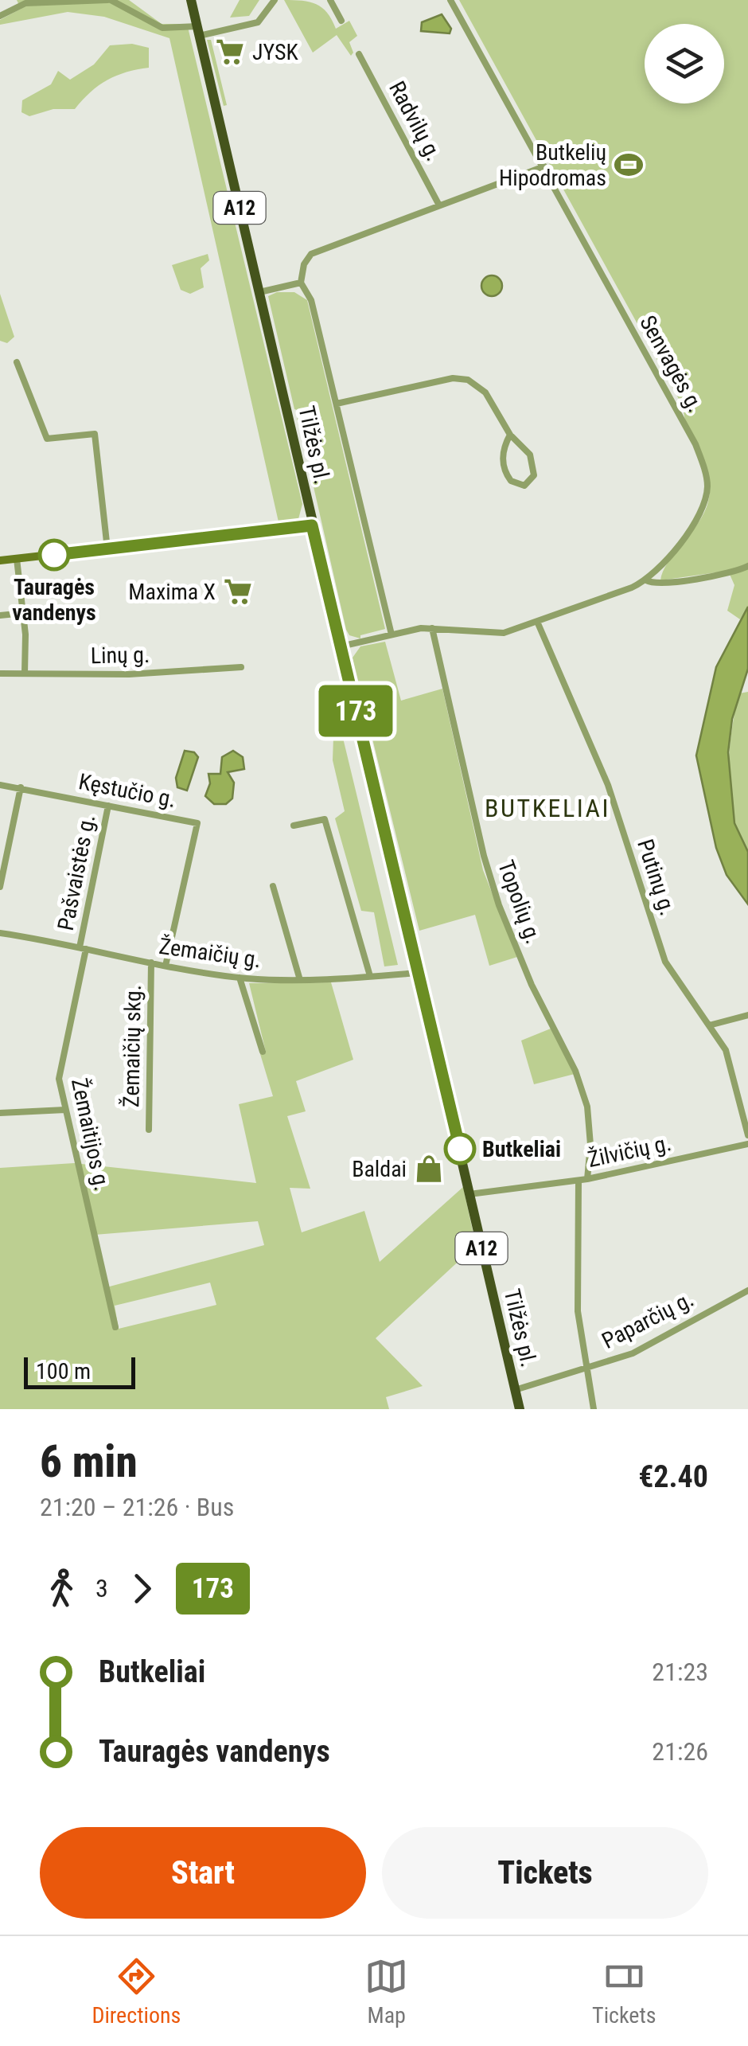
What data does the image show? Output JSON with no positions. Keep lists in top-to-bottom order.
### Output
{
  "streets": {
    "highway": ["A12", "Tilžės pl."],
    "street": [
      "Radvilų g.",
      "Senvagės g.",
      "Linų g.",
      "Kęstučio g.",
      "Pašvaistės g.",
      "Putinų g.",
      "Topolių g.",
      "Žemaičių g.",
      "Žemaičių skg.",
      "Žemaitijos g.",
      "Žilvičių g.",
      "Paparčių g."
    ]
  },
  "crossings": [
    ["Senvagės g.", "Tilžės pl."],
    ["Senvagės g.", "Putinų g."],
    ["Senvagės g.", "Topolių g."],
    ["Tilžės pl.", "Žemaičių g."],
    ["Tilžės pl.", "Žilvičių g."],
    ["Tilžės pl.", "Paparčių g."],
    ["Kęstučio g.", "Pašvaistės g."],
    ["Kęstučio g.", "Žemaičių g."],
    ["Pašvaistės g.", "Žemaičių g."],
    ["Pašvaistės g.", "Žemaitijos g."],
    ["Topolių g.", "Žilvičių g."],
    ["Žemaičių g.", "Žemaičių skg."],
    ["Žemaičių g.", "Žemaitijos g."]
  ],
  "districts": ["BUTKELIAI"],
  "places": {
    "supermarket": ["JYSK", "Maxima X"],
    "sports": ["Butkelių Hipodromas"],
    "other": ["Tauragės vandenys", "Butkeliai"],
    "shop": ["Baldai"]
  },
  "lines": ["bus line 173"],
  "scale_bar": "100 m",
  "page": {
    "on_map": "173",
    "scale": "100 m",
    "heading": ["6 min", "21:20 – 21:26 · Bus", "€2.40"],
    "legs": ["3", "173"],
    "list": [
      {
        "name": "Butkeliai",
        "value": "21:23"
      },
      {
        "name": "Tauragės vandenys",
        "value": "21:26"
      }
    ],
    "buttons": ["Start", "Tickets"],
    "tabs": ["Directions", "Map", "Tickets"]
  }
}
